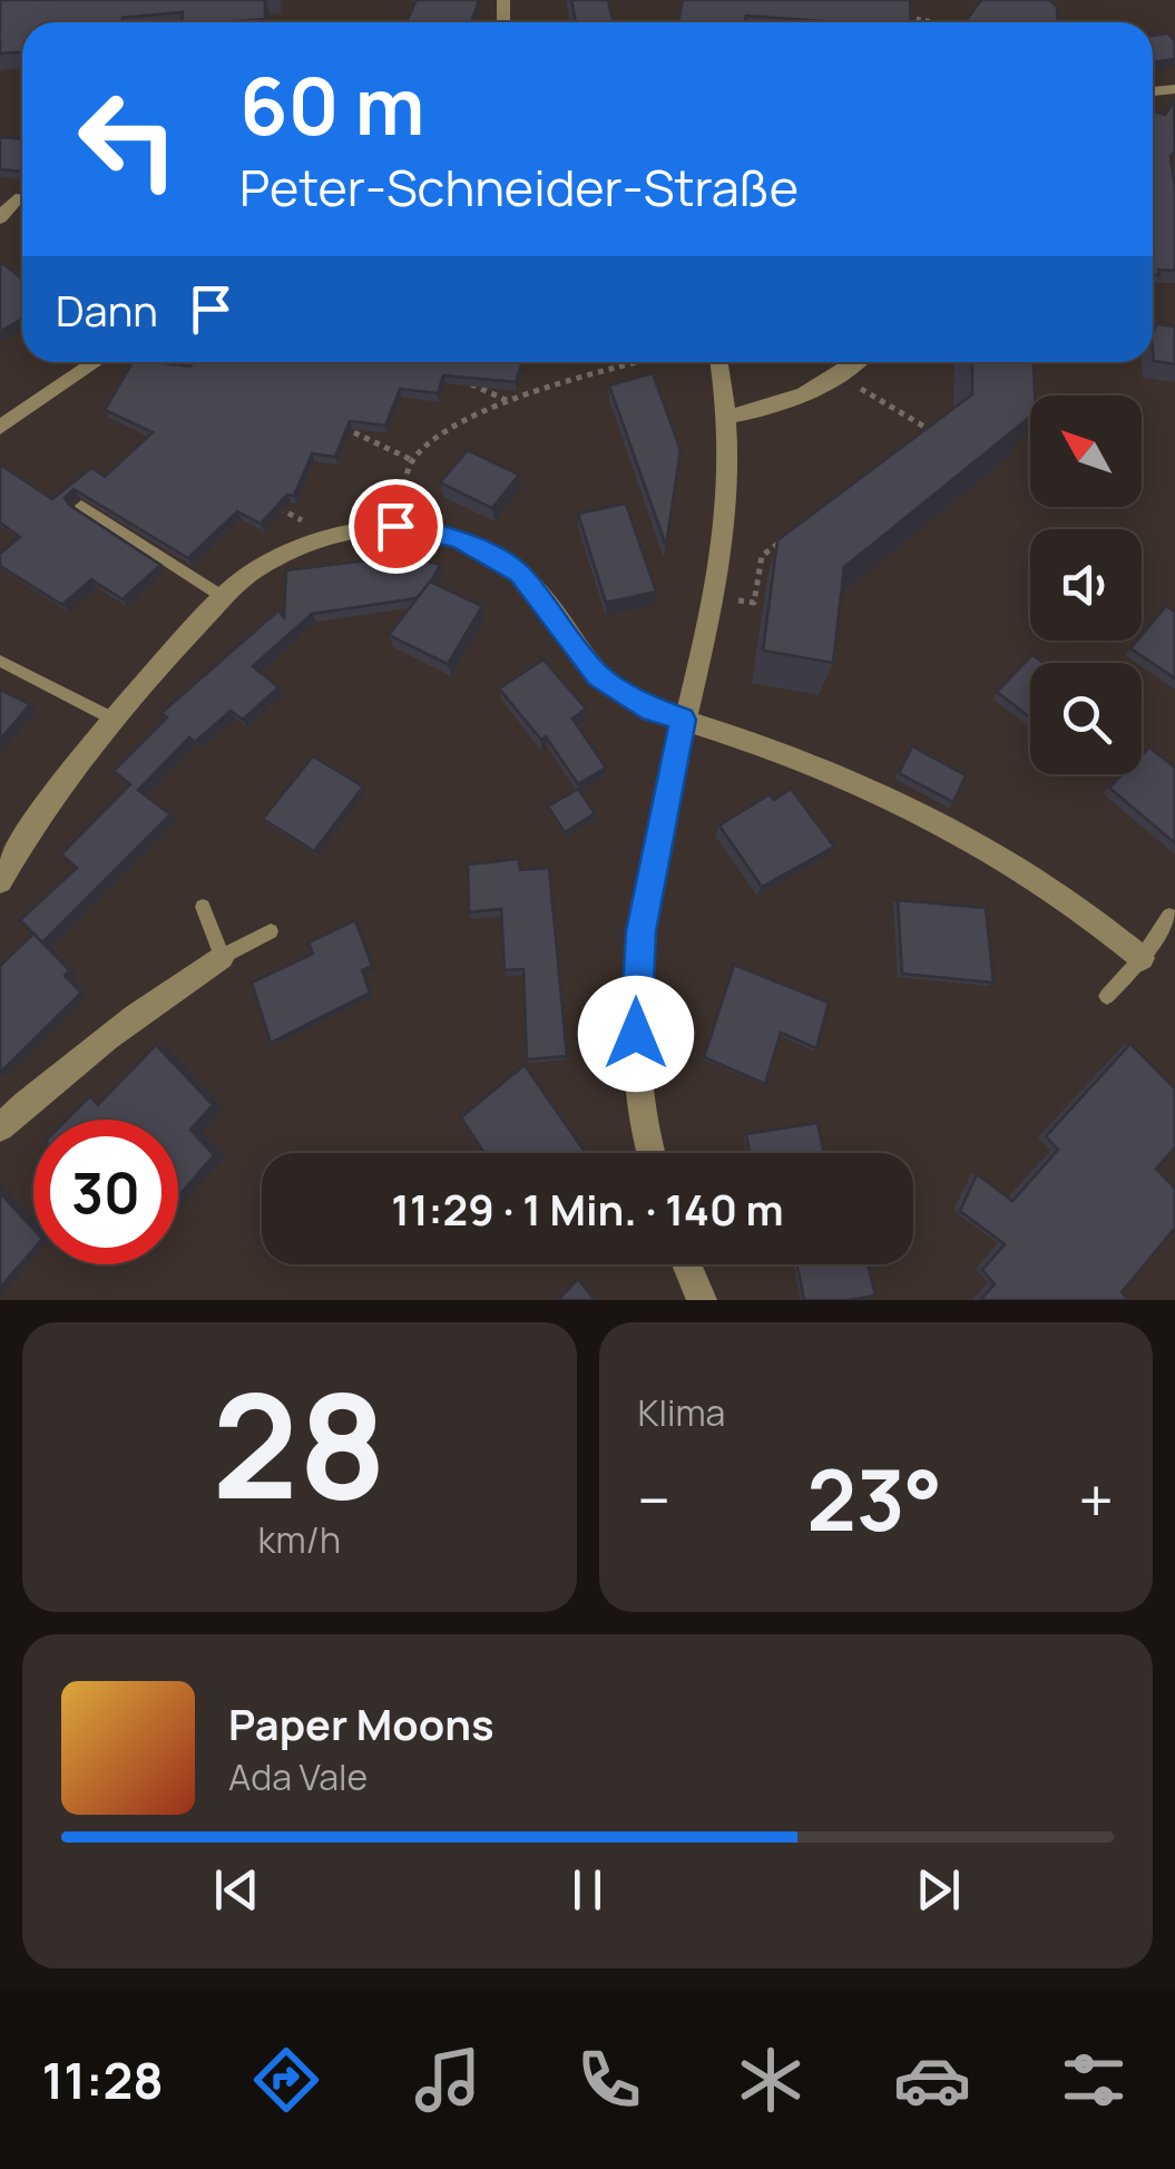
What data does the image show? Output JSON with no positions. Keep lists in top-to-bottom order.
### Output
{
  "north": "top left",
  "page": {
    "turn": ["60 m", "Peter-Schneider-Straße"],
    "then": "Dann",
    "limit": "30",
    "trip": "11:29 · 1 Min. · 140 m",
    "tile": [
      ["28", "km/h"],
      "Klima"
    ],
    "heat": ["−", "23°", "+"],
    "song": ["Paper Moons", "Ada Vale"],
    "tabs": "11:28"
  }
}
